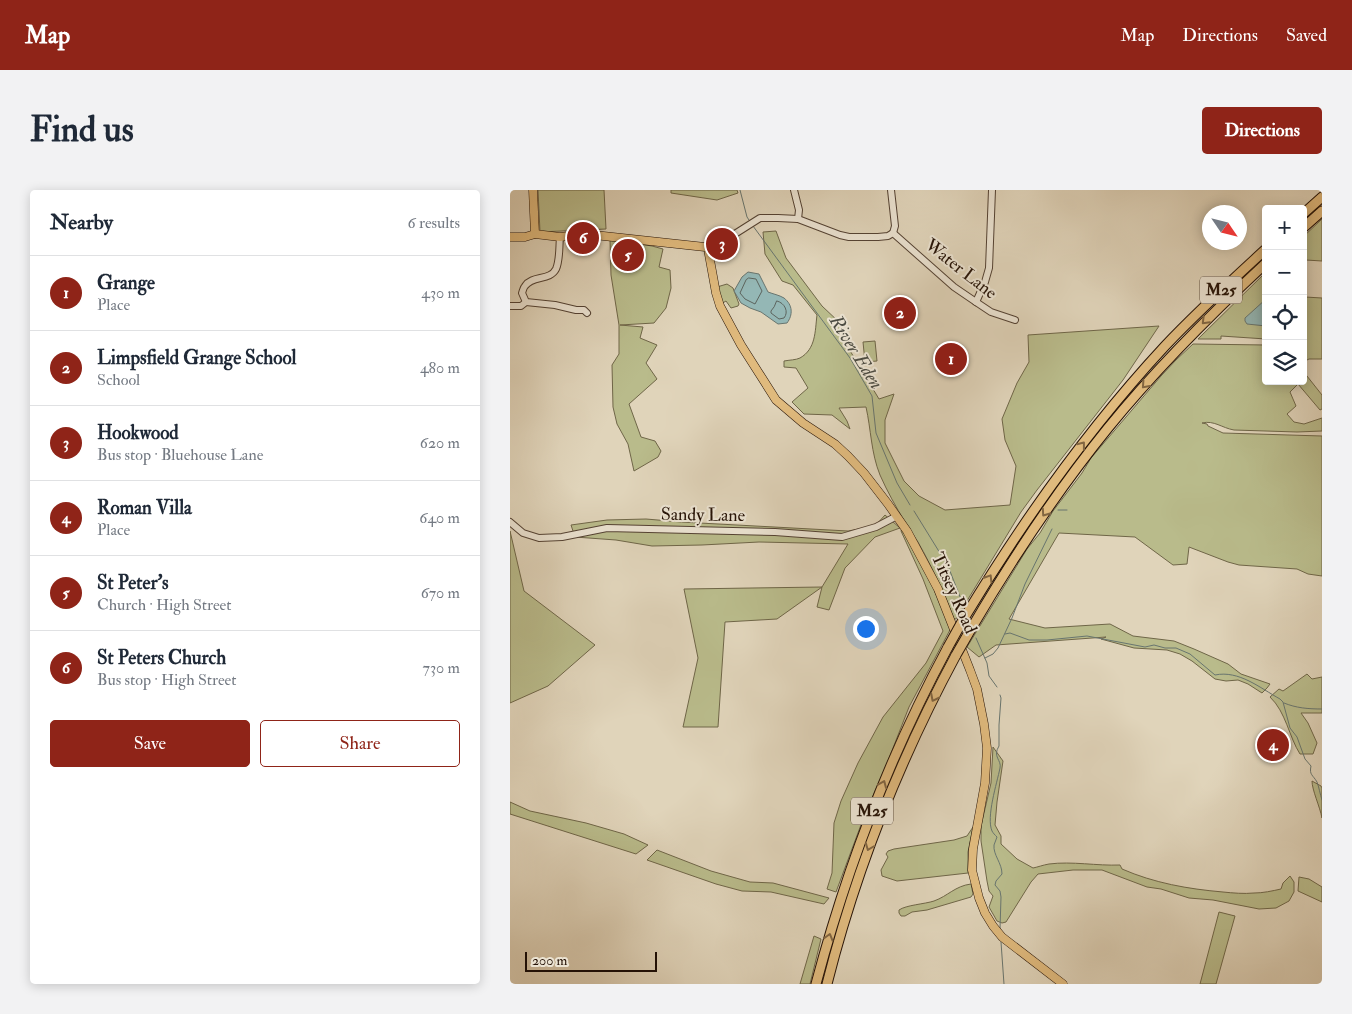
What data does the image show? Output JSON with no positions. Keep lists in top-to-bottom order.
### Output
{
  "streets": {
    "highway": ["M25"],
    "main road": ["Titsey Road"],
    "street": ["Water Lane", "Sandy Lane"]
  },
  "crossings": [
    ["Sandy Lane", "Titsey Road"]
  ],
  "water": ["River Eden"],
  "scale_bar": "200 m",
  "north": "bottom right",
  "page": {
    "header": "Map",
    "nav": ["Map", "Directions", "Saved"],
    "buttons": [
      "Directions",
      ["Save", "Share"]
    ],
    "title": "Find us",
    "heading": ["Nearby", "6 results"],
    "map_buttons": ["+", "−"],
    "pins": [
      "6",
      "3",
      "5",
      "2",
      "1",
      "4"
    ],
    "list": [
      {
        "mark": "1",
        "name": "Grange",
        "note": "Place",
        "value": "430 m"
      },
      {
        "mark": "2",
        "name": "Limpsfield Grange School",
        "note": "School",
        "value": "480 m"
      },
      {
        "mark": "3",
        "name": "Hookwood",
        "note": "Bus stop · Bluehouse Lane",
        "value": "620 m"
      },
      {
        "mark": "4",
        "name": "Roman Villa",
        "note": "Place",
        "value": "640 m"
      },
      {
        "mark": "5",
        "name": "St Peter's",
        "note": "Church · High Street",
        "value": "670 m"
      },
      {
        "mark": "6",
        "name": "St Peters Church",
        "note": "Bus stop · High Street",
        "value": "730 m"
      }
    ],
    "scale": "200 m"
  }
}
